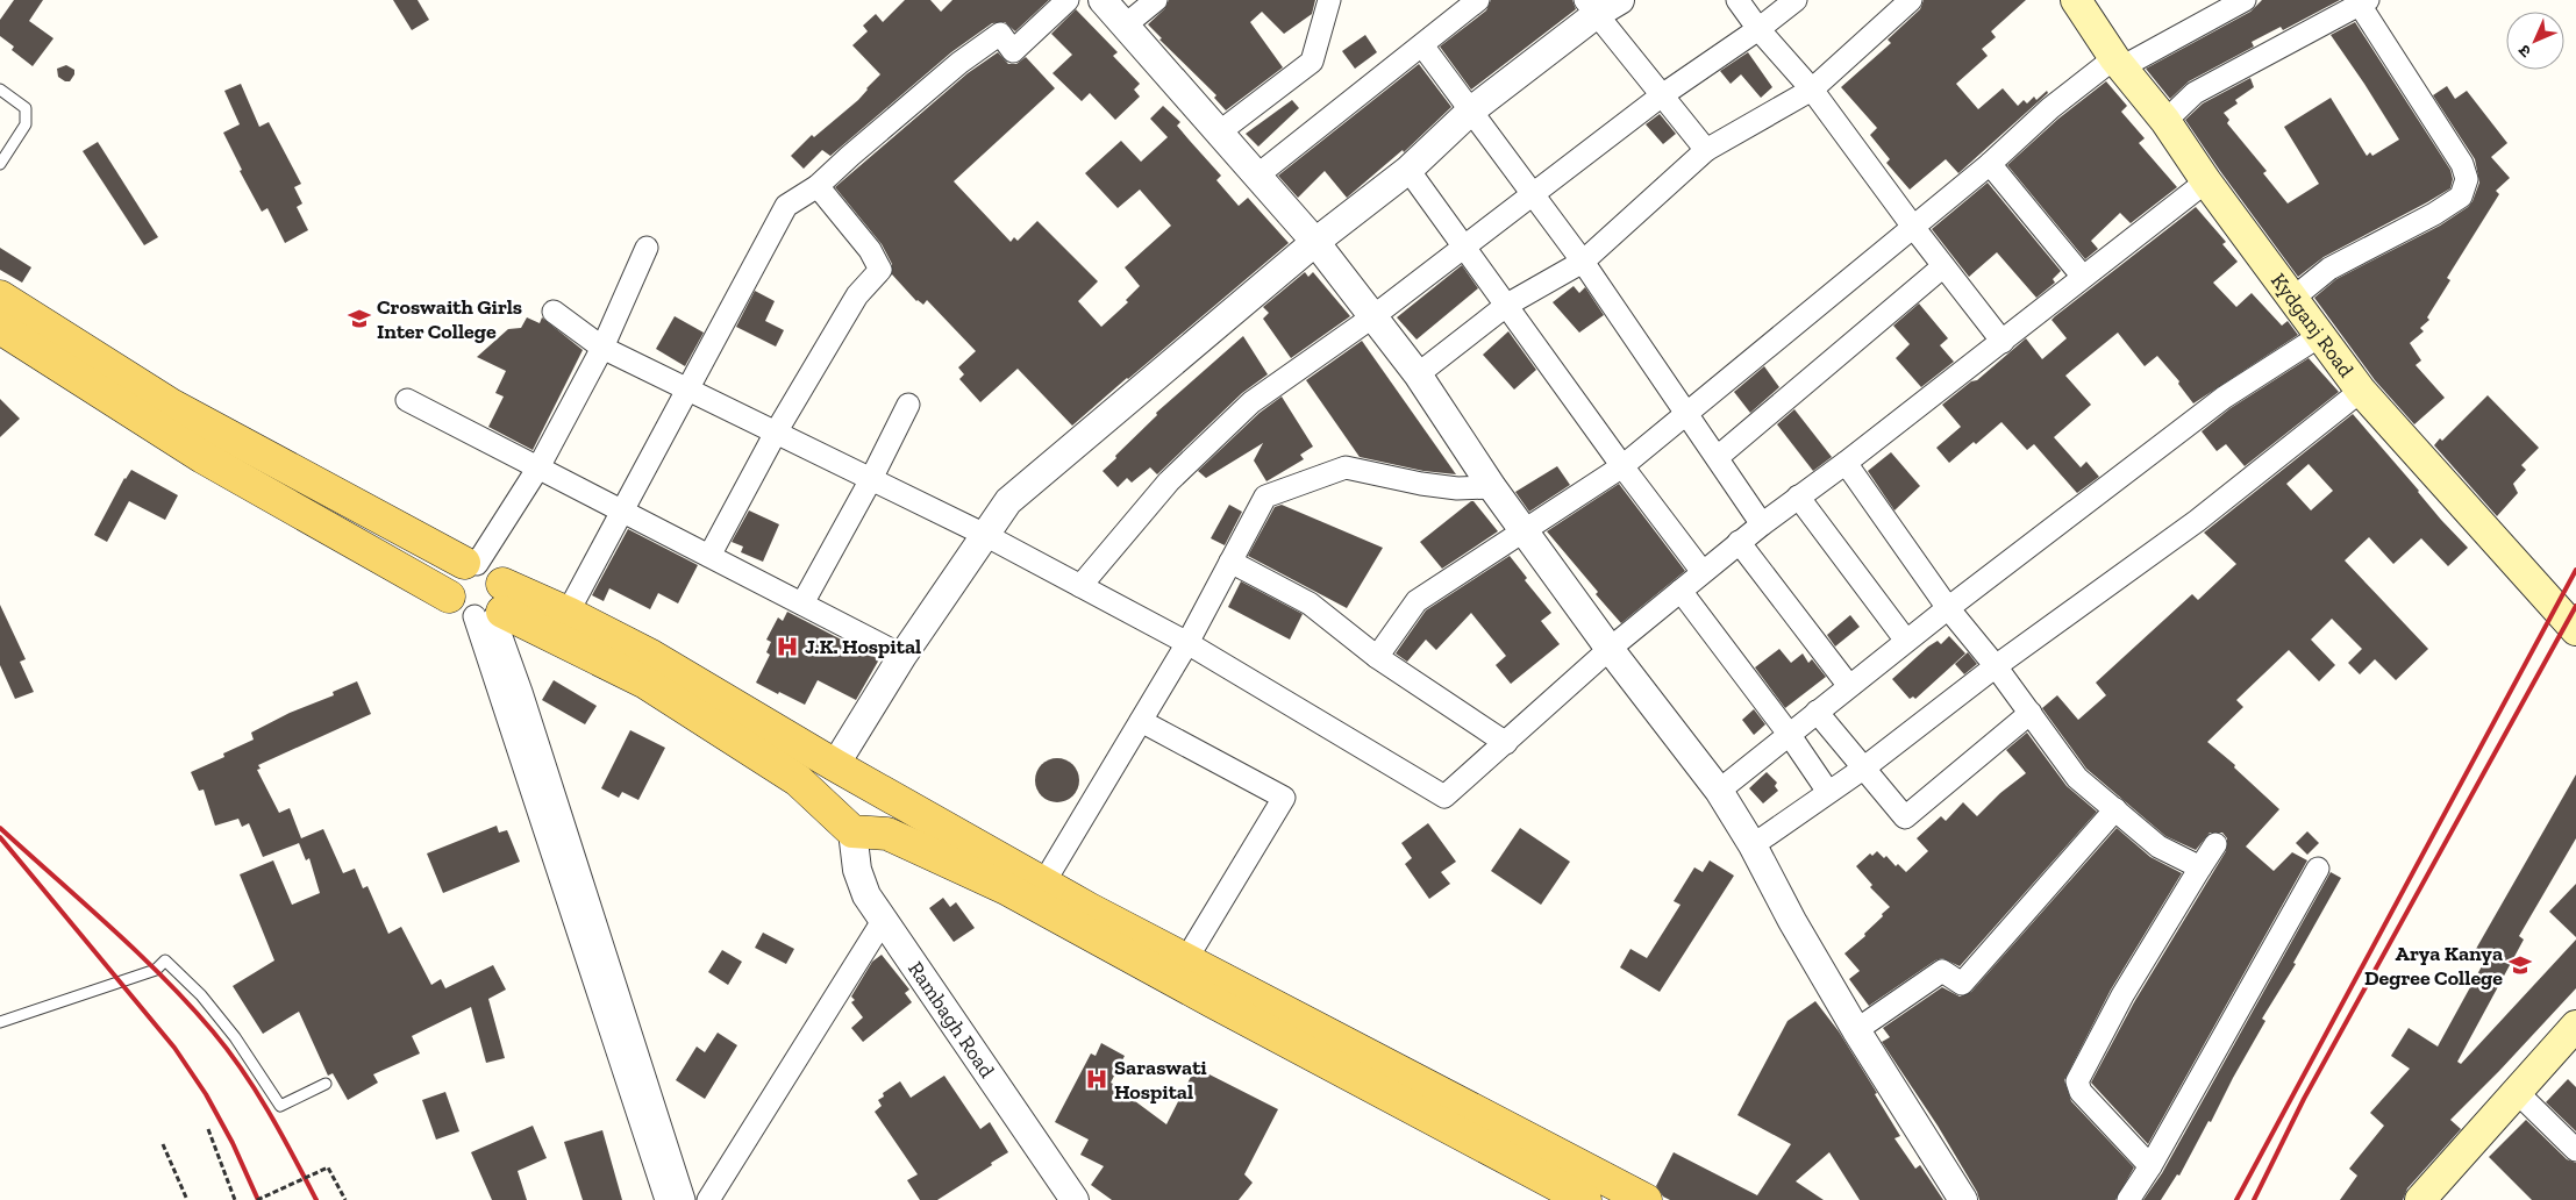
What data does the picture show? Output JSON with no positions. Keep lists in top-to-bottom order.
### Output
{
  "streets": {
    "main road": ["Kydganj Road"],
    "street": ["Rambagh Road"]
  },
  "places": {
    "school or university": ["Croswaith Girls Inter College", "Arya Kanya Degree College"],
    "hospital": ["J.K. Hospital", "Saraswati Hospital"]
  },
  "north": "bottom left"
}
